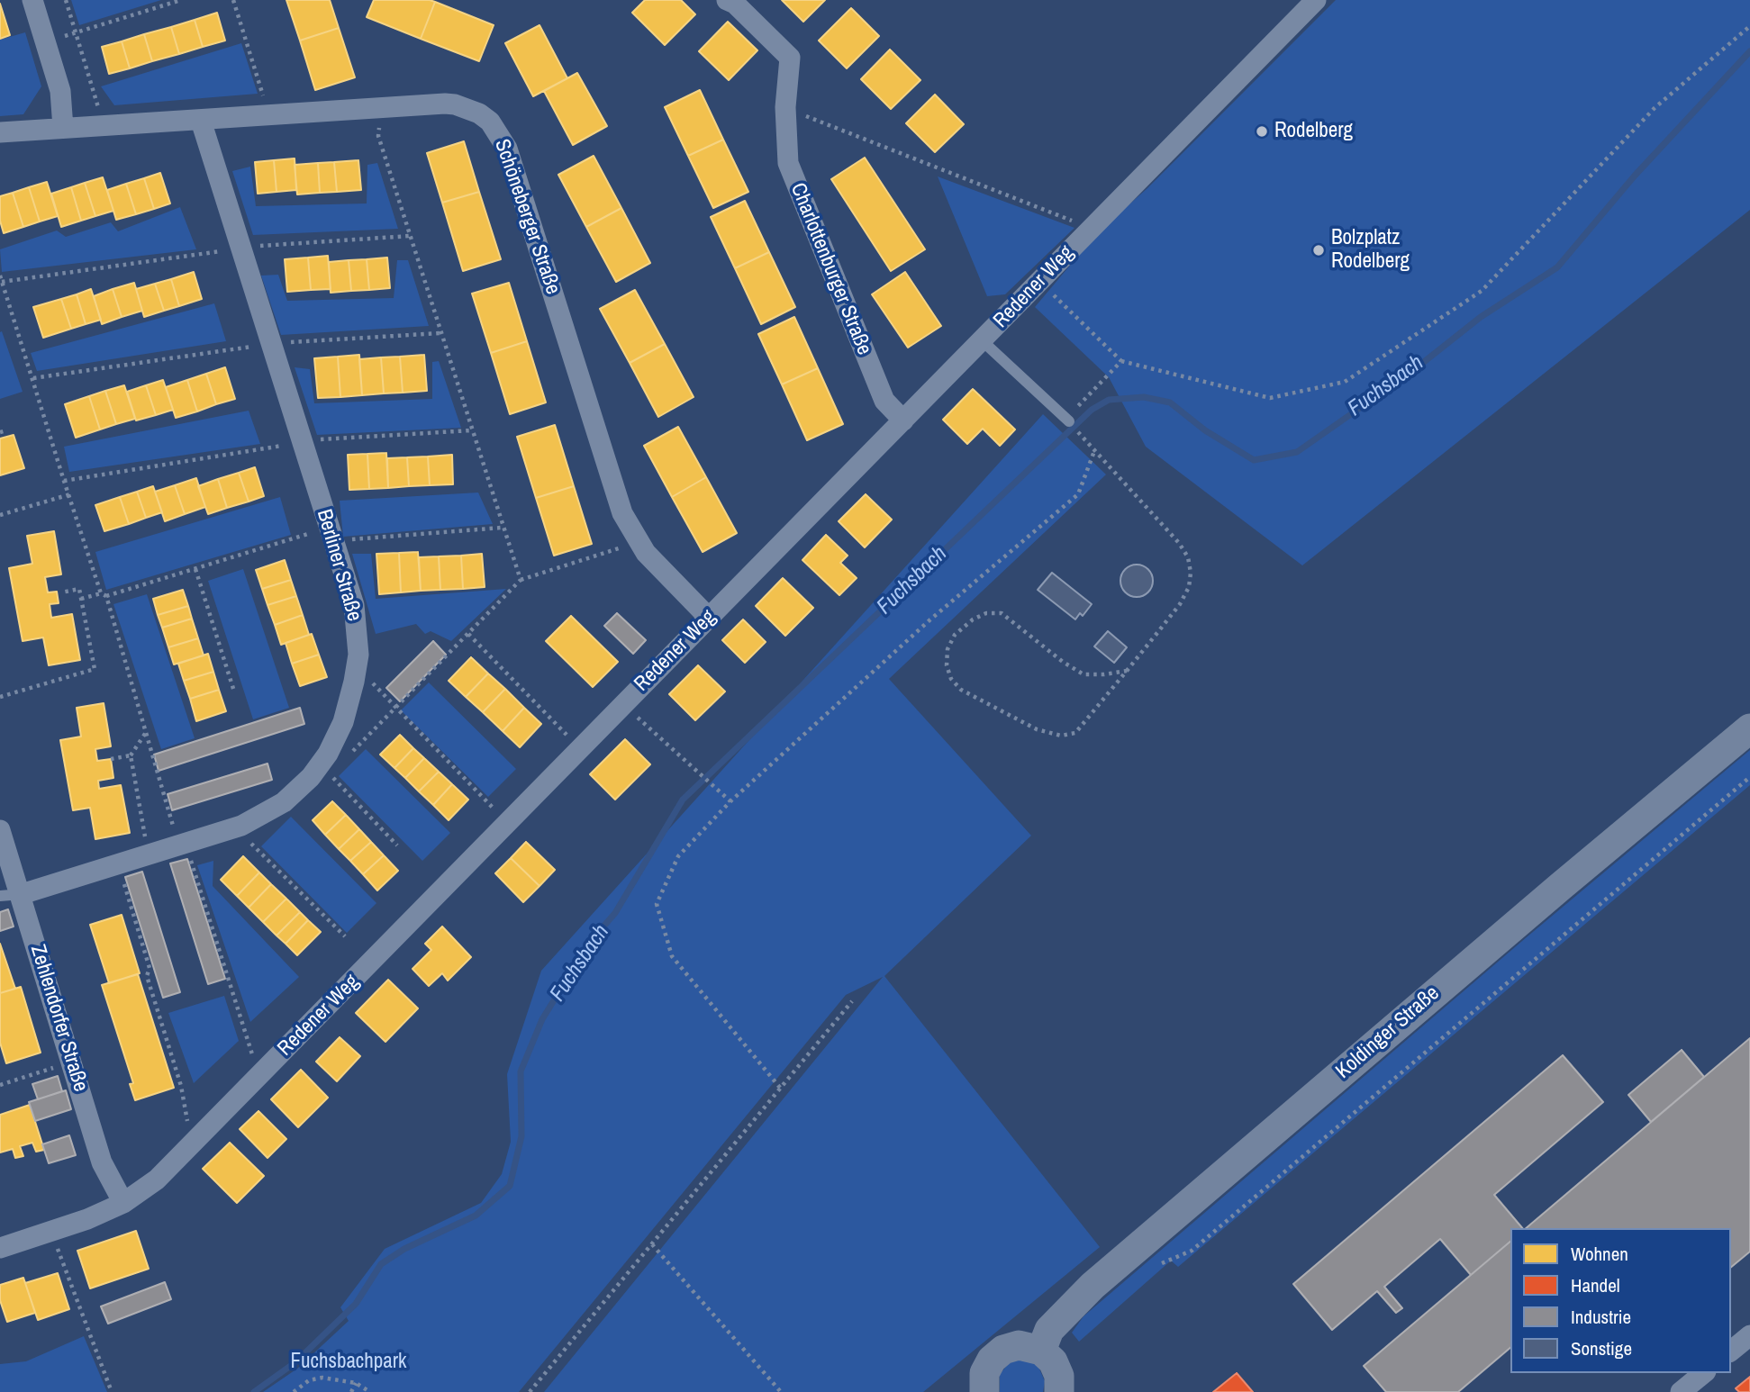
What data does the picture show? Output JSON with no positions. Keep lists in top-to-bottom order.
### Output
{
  "streets": {
    "street": [
      "Schöneberger Straße",
      "Charlottenburger Straße",
      "Redener Weg",
      "Berliner Straße",
      "Zehlendorfer Straße",
      "Koldinger Straße"
    ]
  },
  "crossings": [
    ["Schöneberger Straße", "Redener Weg"],
    ["Schöneberger Straße", "Berliner Straße"],
    ["Charlottenburger Straße", "Redener Weg"],
    ["Redener Weg", "Zehlendorfer Straße"],
    ["Berliner Straße", "Zehlendorfer Straße"]
  ],
  "water": ["Fuchsbach"],
  "parks": ["Fuchsbachpark"],
  "places": ["Rodelberg", "Bolzplatz Rodelberg"],
  "legend": [
    "Wohnen",
    "Handel",
    "Industrie",
    "Sonstige"
  ]
}
